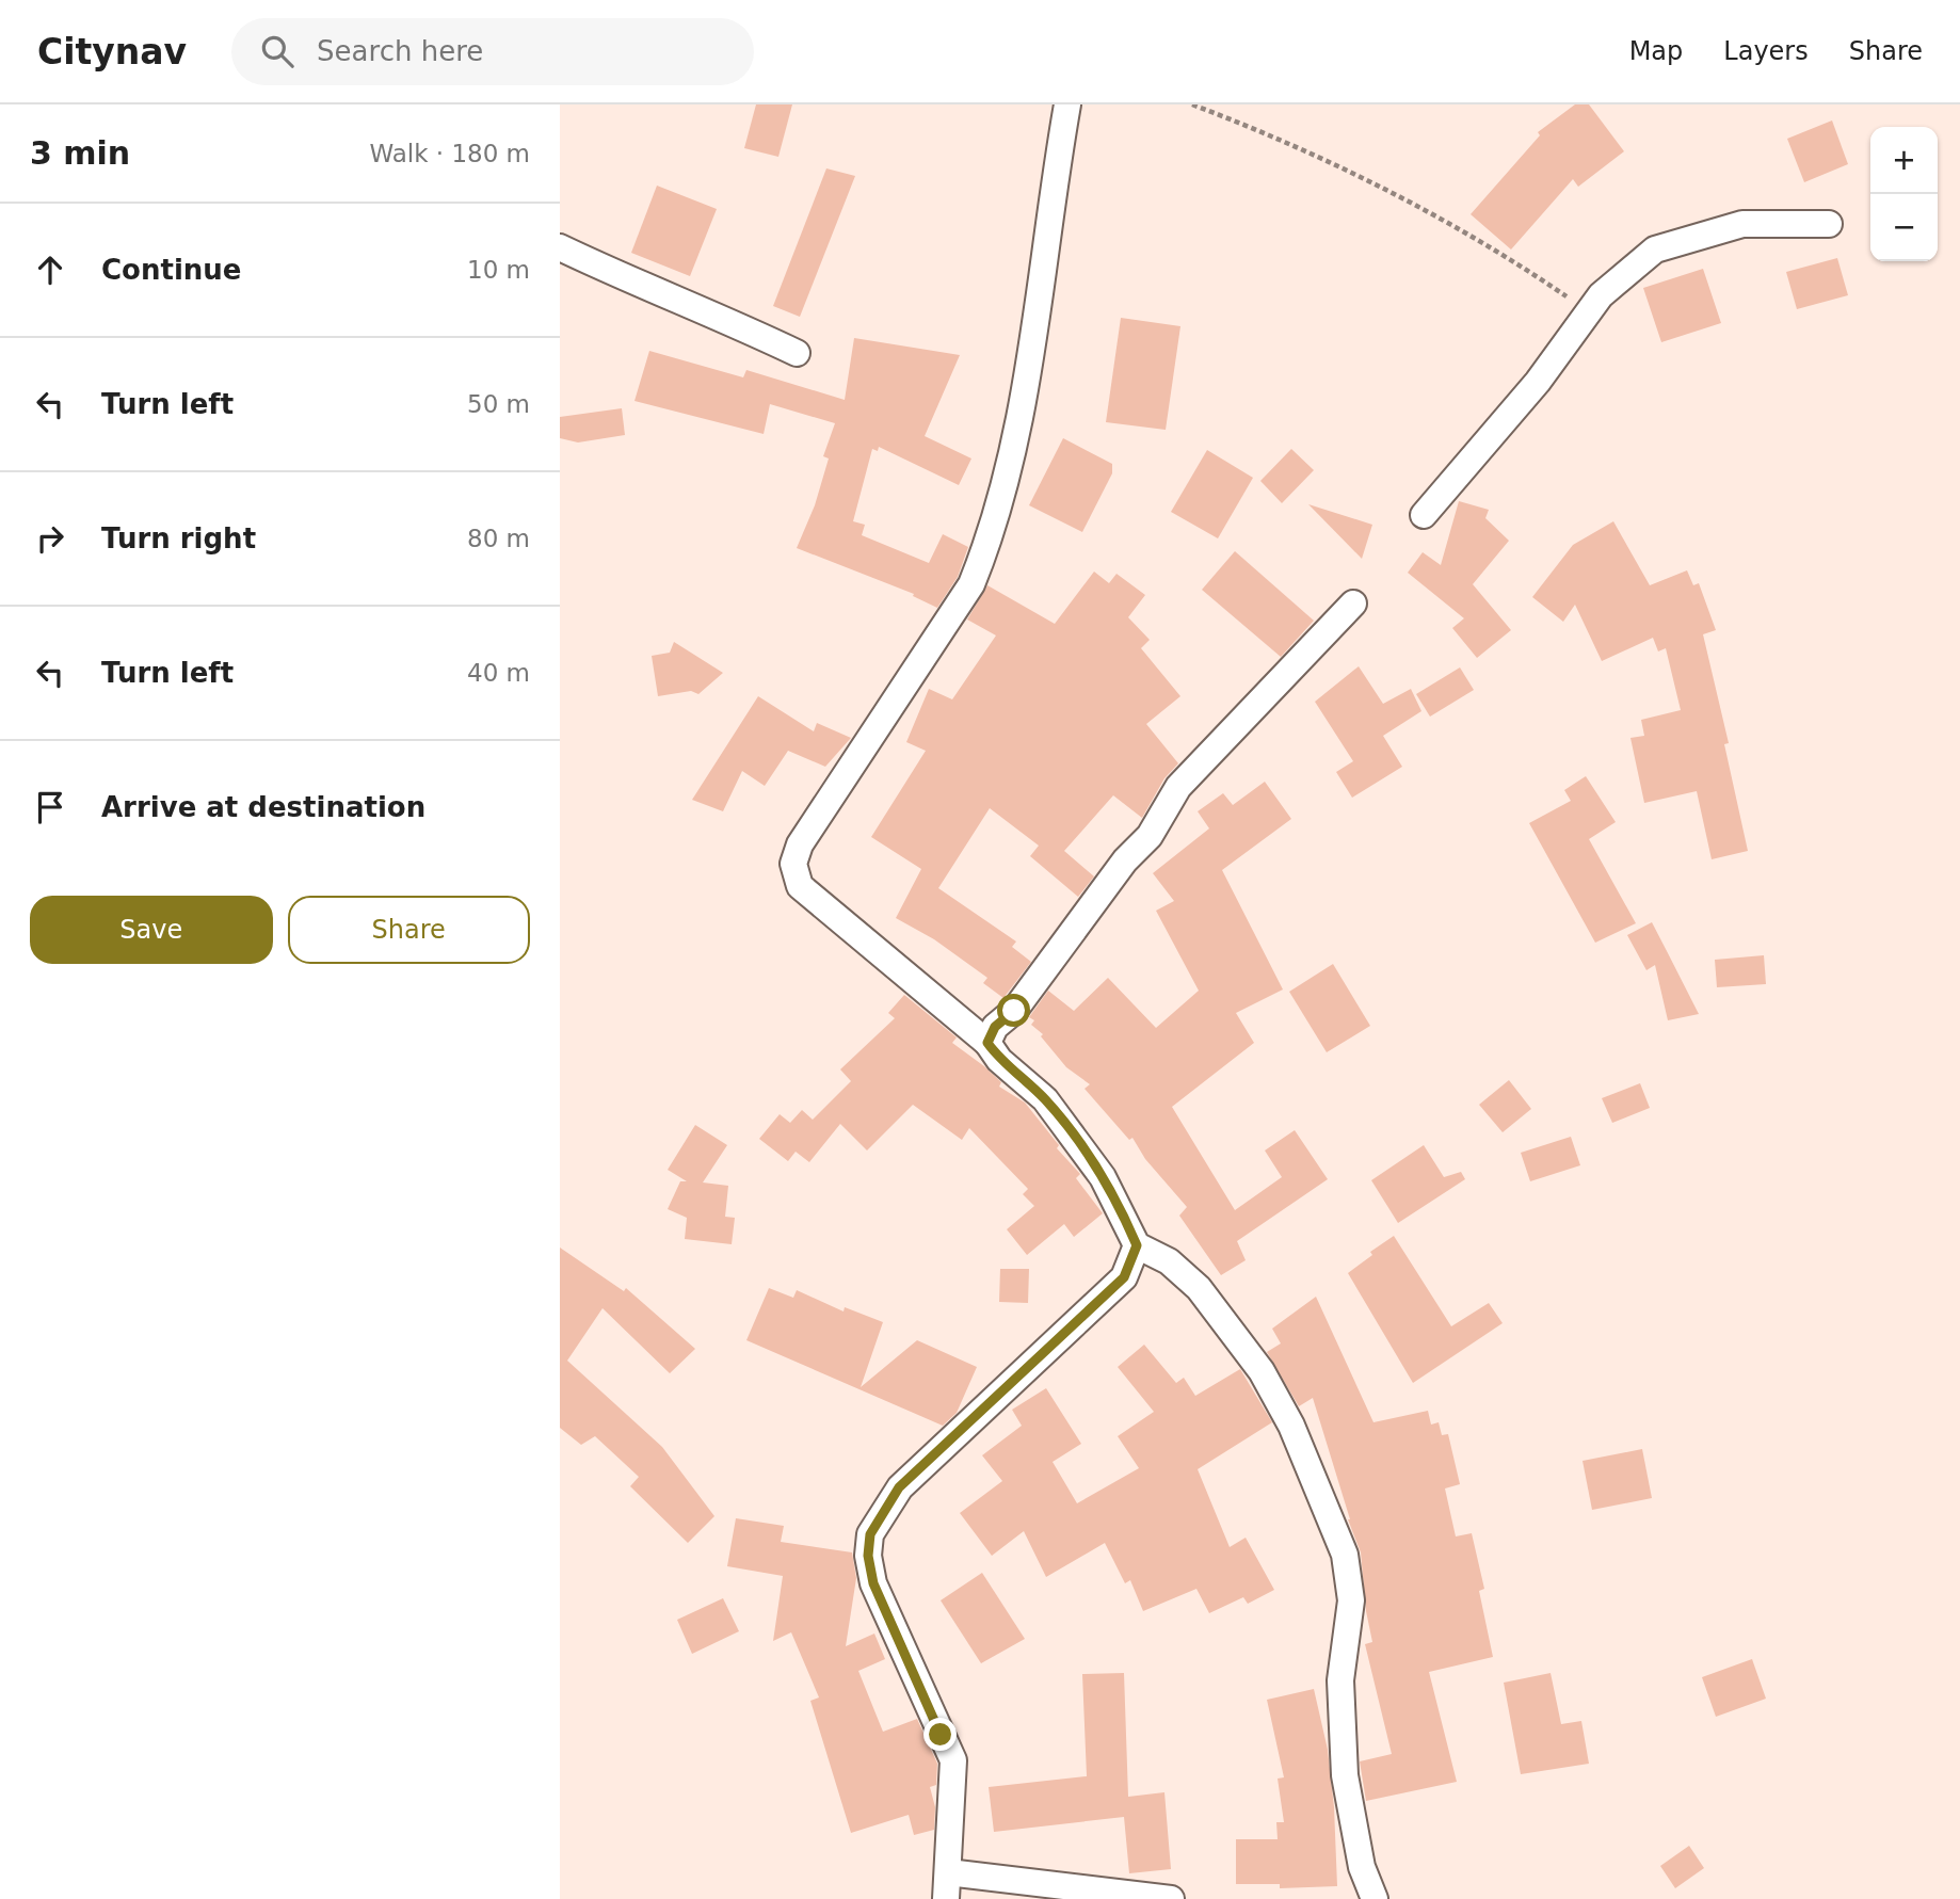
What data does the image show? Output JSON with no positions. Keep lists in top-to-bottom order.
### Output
{
  "page": {
    "header": "Citynav",
    "search": "Search here",
    "nav": ["Map", "Layers", "Share"],
    "heading": ["3 min", "Walk · 180 m"],
    "map_buttons": ["+", "−"],
    "list": [
      ["Continue", "10 m"],
      ["Turn left", "50 m"],
      ["Turn right", "80 m"],
      ["Turn left", "40 m"],
      "Arrive at destination"
    ],
    "buttons": ["Save", "Share"]
  }
}
